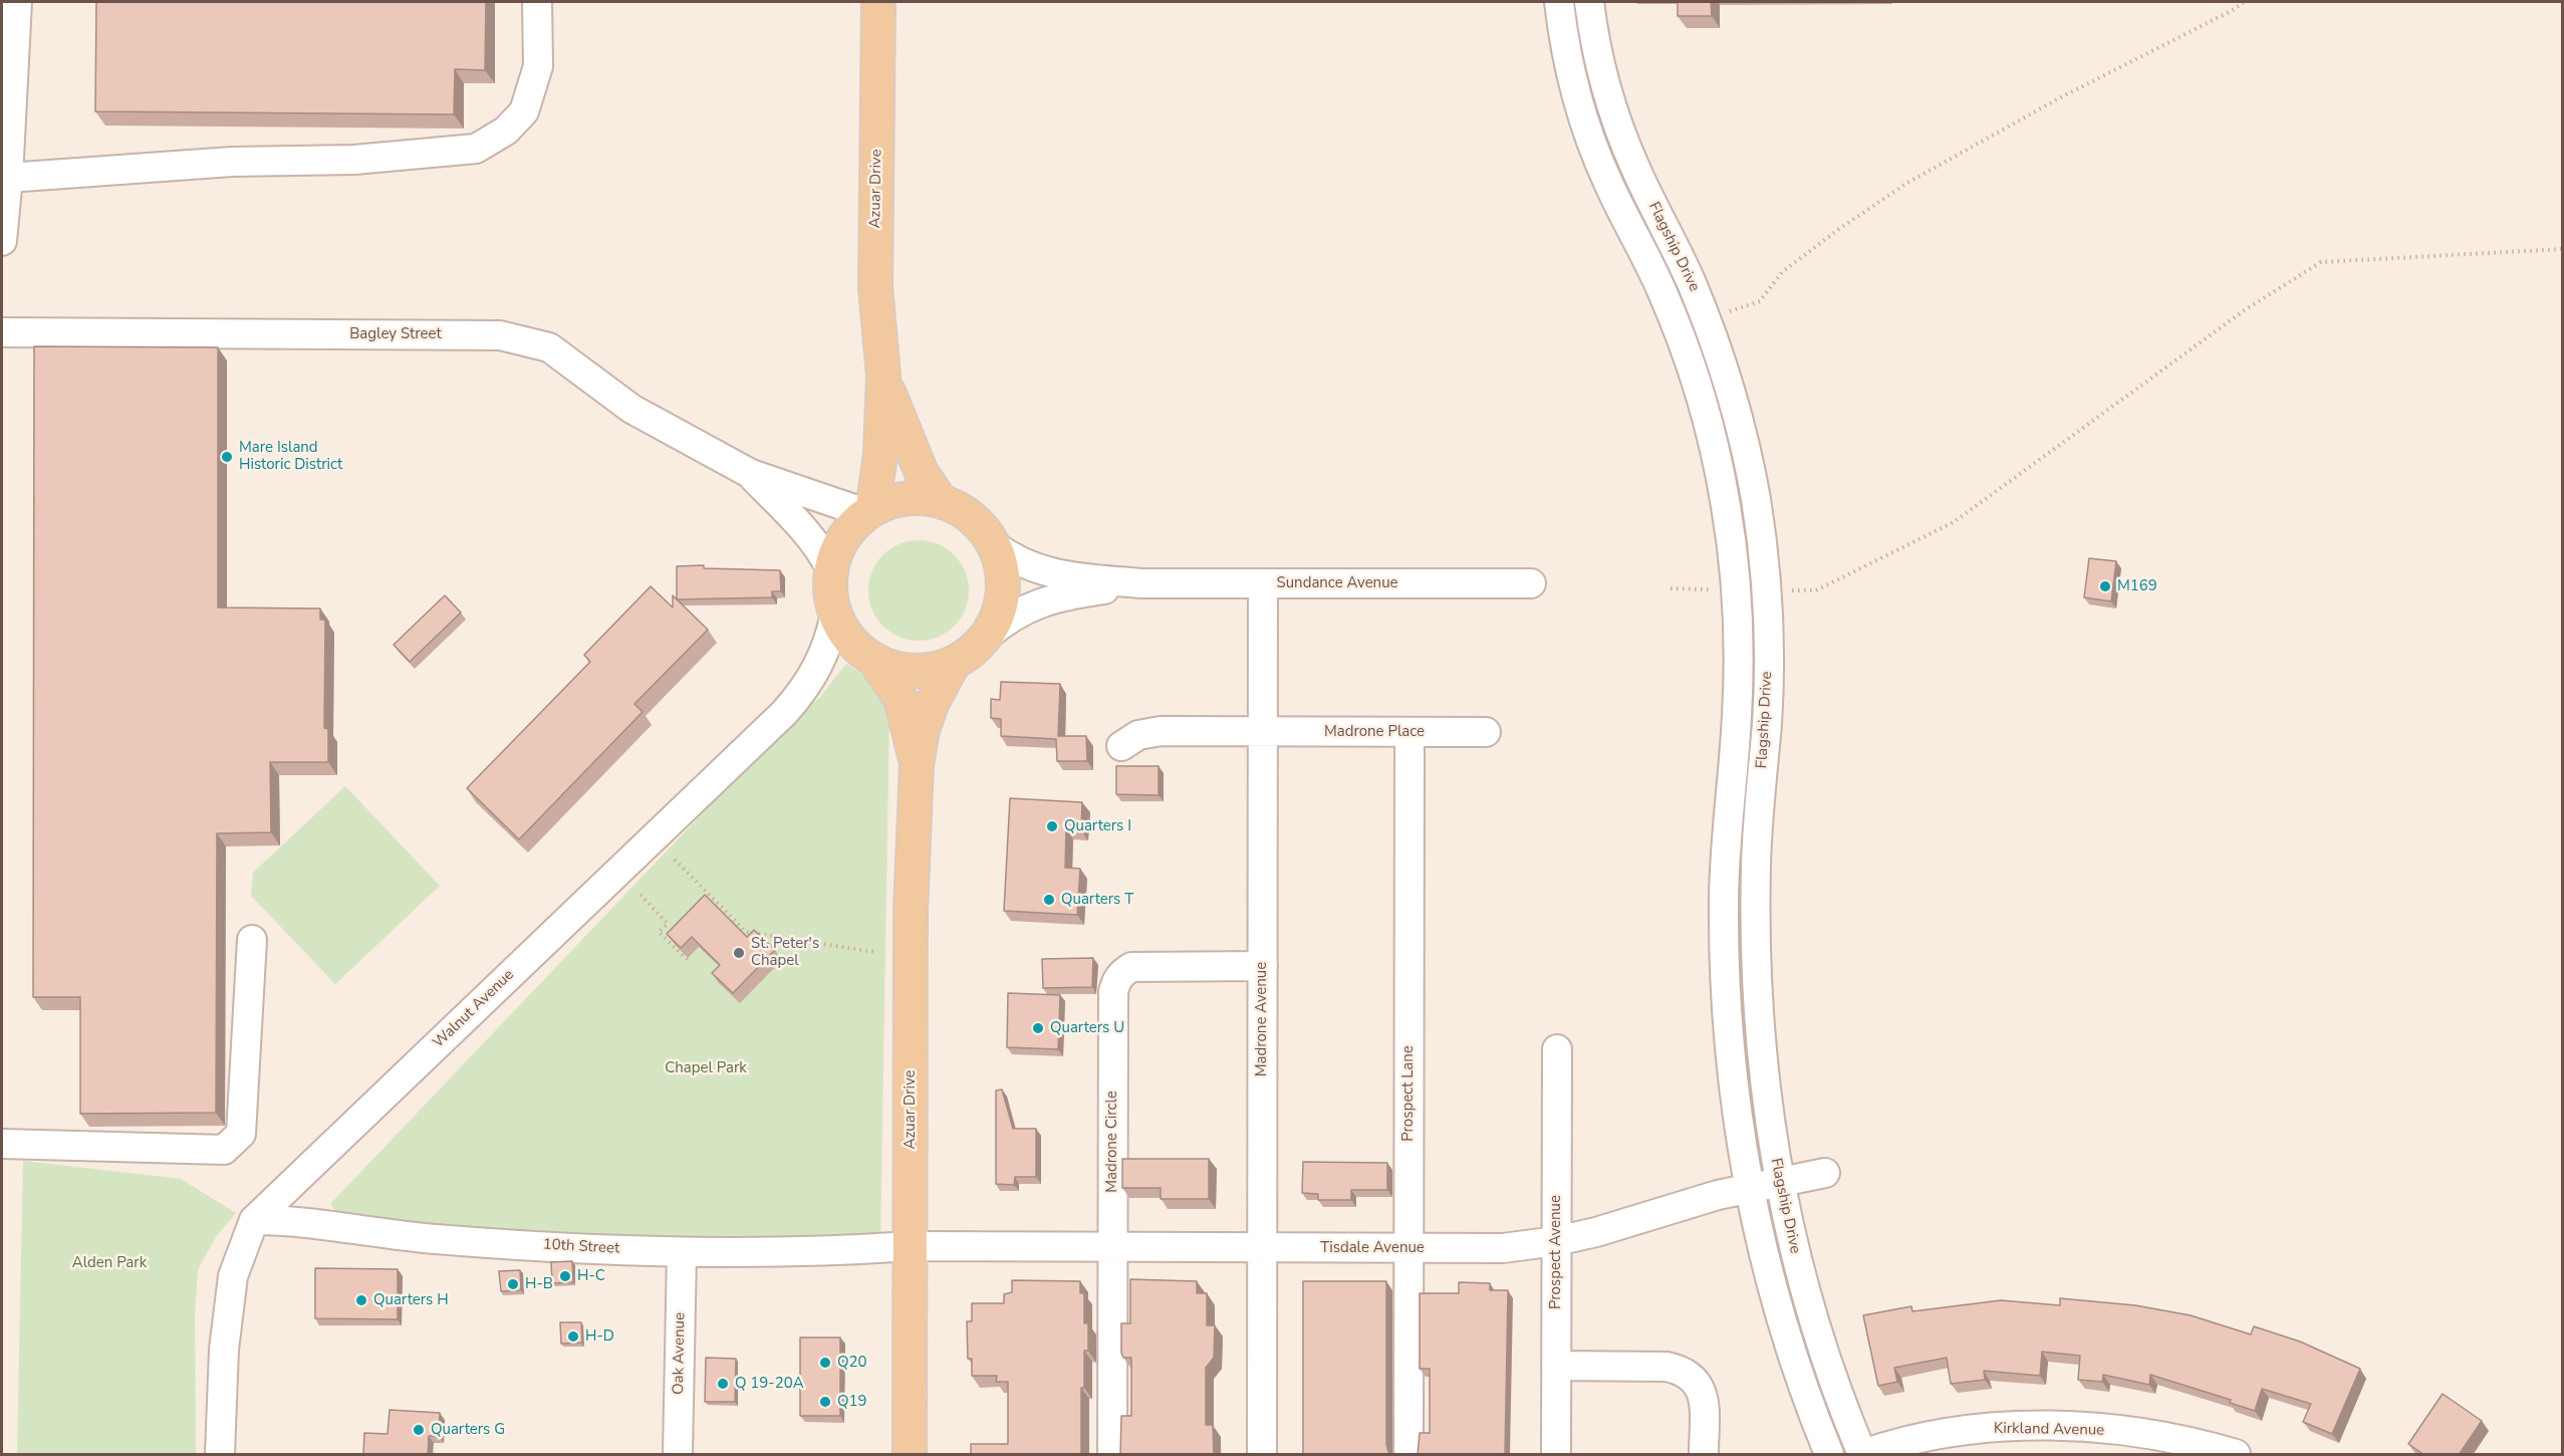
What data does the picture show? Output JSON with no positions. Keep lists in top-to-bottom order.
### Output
{
  "streets": {
    "main road": ["Azuar Drive"],
    "street": [
      "Flagship Drive",
      "Bagley Street",
      "Sundance Avenue",
      "Madrone Place",
      "Walnut Avenue",
      "Madrone Avenue",
      "Prospect Lane",
      "Madrone Circle",
      "10th Street",
      "Tisdale Avenue",
      "Prospect Avenue",
      "Oak Avenue",
      "Kirkland Avenue"
    ]
  },
  "crossings": [
    ["Azuar Drive", "Bagley Street"],
    ["Azuar Drive", "Sundance Avenue"],
    ["Azuar Drive", "Walnut Avenue"],
    ["Azuar Drive", "10th Street"],
    ["Azuar Drive", "Tisdale Avenue"],
    ["Flagship Drive", "Tisdale Avenue"],
    ["Flagship Drive", "Kirkland Avenue"],
    ["Bagley Street", "Sundance Avenue"],
    ["Bagley Street", "Walnut Avenue"],
    ["Sundance Avenue", "Walnut Avenue"],
    ["Sundance Avenue", "Madrone Avenue"],
    ["Madrone Place", "Madrone Avenue"],
    ["Madrone Place", "Prospect Lane"],
    ["Walnut Avenue", "10th Street"],
    ["Madrone Avenue", "Madrone Circle"],
    ["Madrone Avenue", "Tisdale Avenue"],
    ["Prospect Lane", "Tisdale Avenue"],
    ["Madrone Circle", "Tisdale Avenue"],
    ["10th Street", "Tisdale Avenue"],
    ["10th Street", "Oak Avenue"],
    ["Tisdale Avenue", "Prospect Avenue"]
  ],
  "parks": ["Chapel Park", "Alden Park"],
  "places": [
    "Mare Island Historic District",
    "M169",
    "Quarters I",
    "Quarters T",
    "St. Peter's Chapel",
    "Quarters U",
    "H-C",
    "H-B",
    "Quarters H",
    "H-D",
    "Q20",
    "Q 19-20A",
    "Q19",
    "Quarters G"
  ]
}
